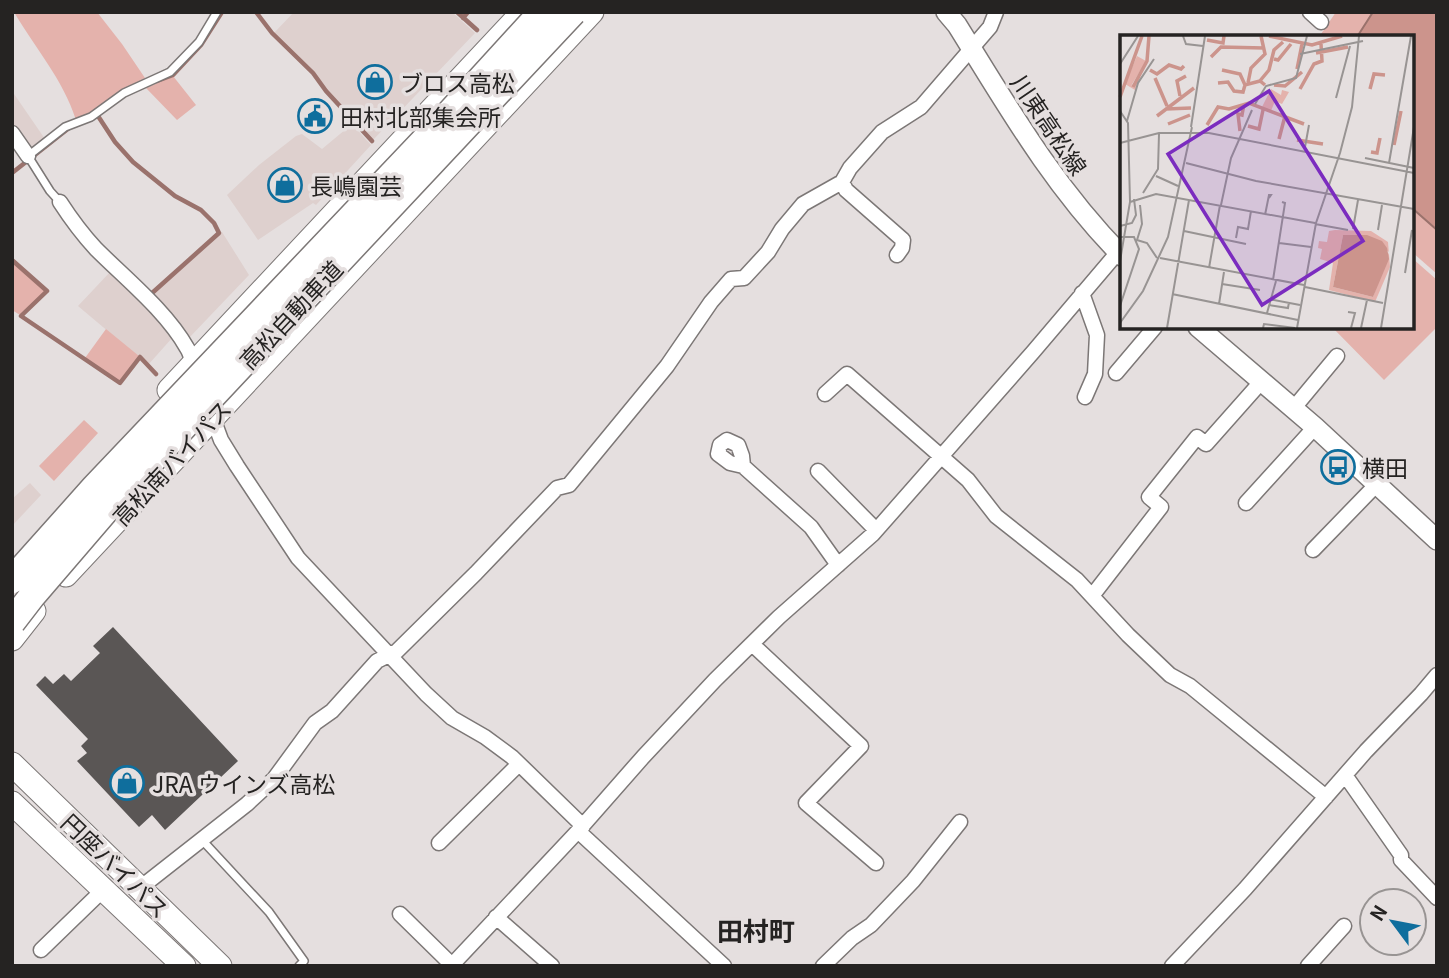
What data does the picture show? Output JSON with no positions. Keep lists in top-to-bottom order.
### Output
{
  "streets": {
    "highway": ["高松自動車道", "高松南バイパス", "円座バイパス"],
    "main road": ["川東高松線"]
  },
  "districts": ["田村町"],
  "places": {
    "shop": ["ブロス高松", "長嶋園芸", "JRA ウインズ高松"],
    "public building": ["田村北部集会所"],
    "bus stop": ["横田"]
  },
  "north": "top left"
}
